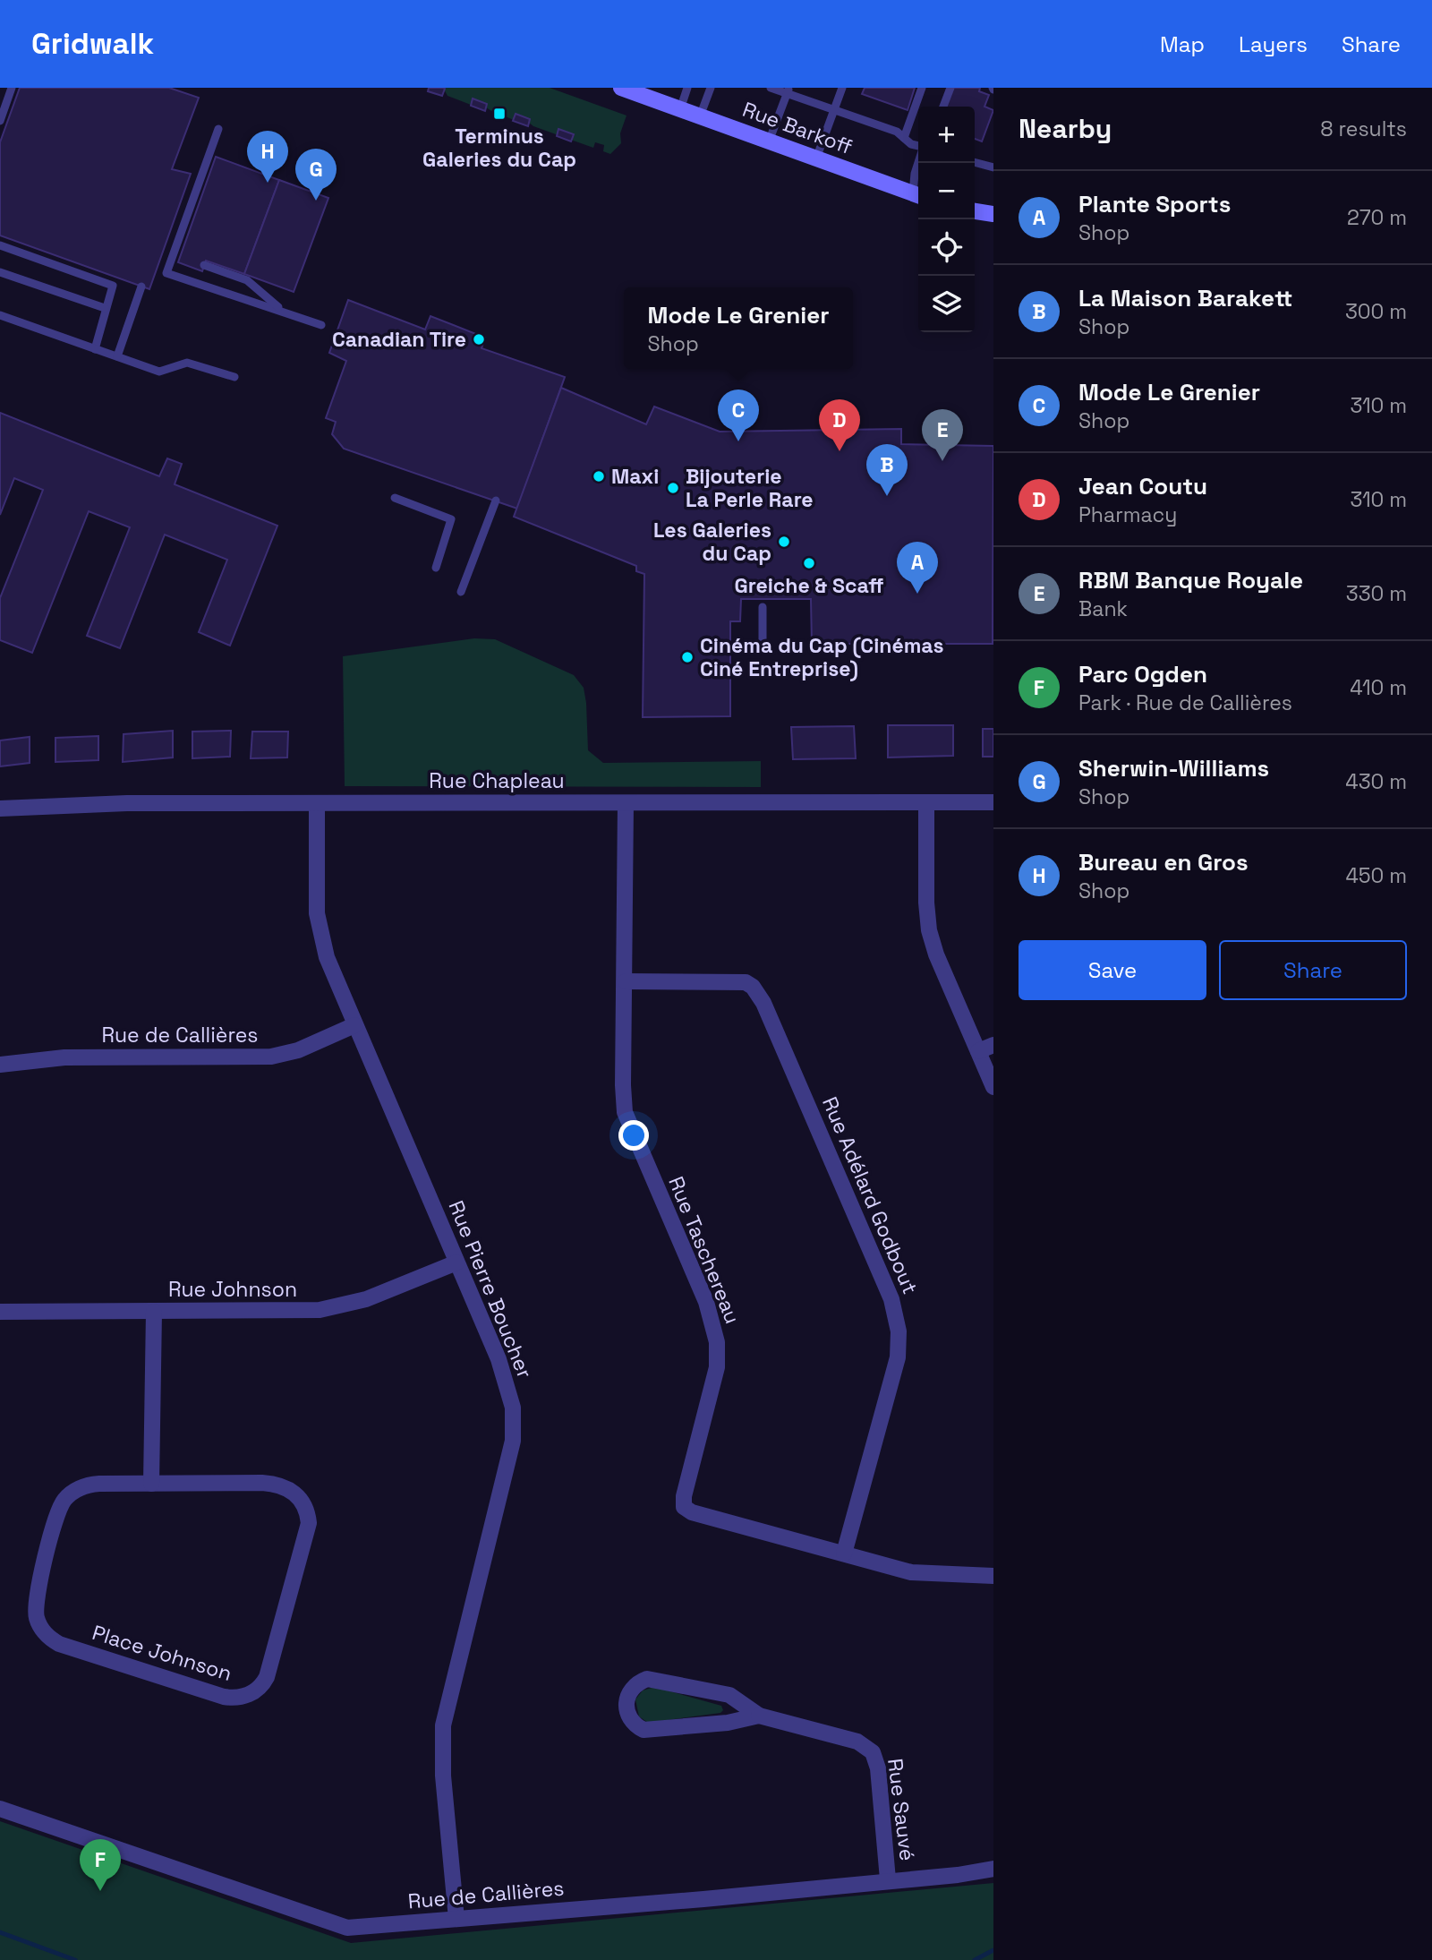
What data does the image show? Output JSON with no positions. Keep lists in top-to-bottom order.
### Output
{
  "streets": {
    "street": [
      "Rue Barkoff",
      "Rue Chapleau",
      "Rue de Callières",
      "Rue Adélard Godbout",
      "Rue Taschereau",
      "Rue Johnson",
      "Rue Pierre Boucher",
      "Place Johnson",
      "Rue Sauvé"
    ]
  },
  "crossings": [
    ["Rue Chapleau", "Rue Taschereau"],
    ["Rue Chapleau", "Rue Pierre Boucher"],
    ["Rue de Callières", "Rue Pierre Boucher"],
    ["Rue de Callières", "Rue Sauvé"],
    ["Rue Adélard Godbout", "Rue Taschereau"],
    ["Rue Johnson", "Rue Pierre Boucher"]
  ],
  "places": {
    "transit": ["Terminus Galeries du Cap"],
    "other": [
      "Canadian Tire",
      "Maxi",
      "Bijouterie La Perle Rare",
      "Les Galeries du Cap",
      "Greiche & Scaff",
      "Cinéma du Cap (Cinémas Ciné Entreprise)"
    ]
  },
  "page": {
    "header": "Gridwalk",
    "nav": ["Map", "Layers", "Share"],
    "heading": ["Nearby", "8 results"],
    "map_buttons": ["+", "−"],
    "pins": [
      "H",
      "G",
      "C",
      "D",
      "E",
      "B",
      "A",
      "F"
    ],
    "list": [
      {
        "mark": "A",
        "name": "Plante Sports",
        "note": "Shop",
        "value": "270 m"
      },
      {
        "mark": "B",
        "name": "La Maison Barakett",
        "note": "Shop",
        "value": "300 m"
      },
      {
        "mark": "C",
        "name": "Mode Le Grenier",
        "note": "Shop",
        "value": "310 m"
      },
      {
        "mark": "D",
        "name": "Jean Coutu",
        "note": "Pharmacy",
        "value": "310 m"
      },
      {
        "mark": "E",
        "name": "RBM Banque Royale",
        "note": "Bank",
        "value": "330 m"
      },
      {
        "mark": "F",
        "name": "Parc Ogden",
        "note": "Park · Rue de Callières",
        "value": "410 m"
      },
      {
        "mark": "G",
        "name": "Sherwin-Williams",
        "note": "Shop",
        "value": "430 m"
      },
      {
        "mark": "H",
        "name": "Bureau en Gros",
        "note": "Shop",
        "value": "450 m"
      }
    ],
    "popup": ["Mode Le Grenier", "Shop"],
    "buttons": ["Save", "Share"]
  }
}
